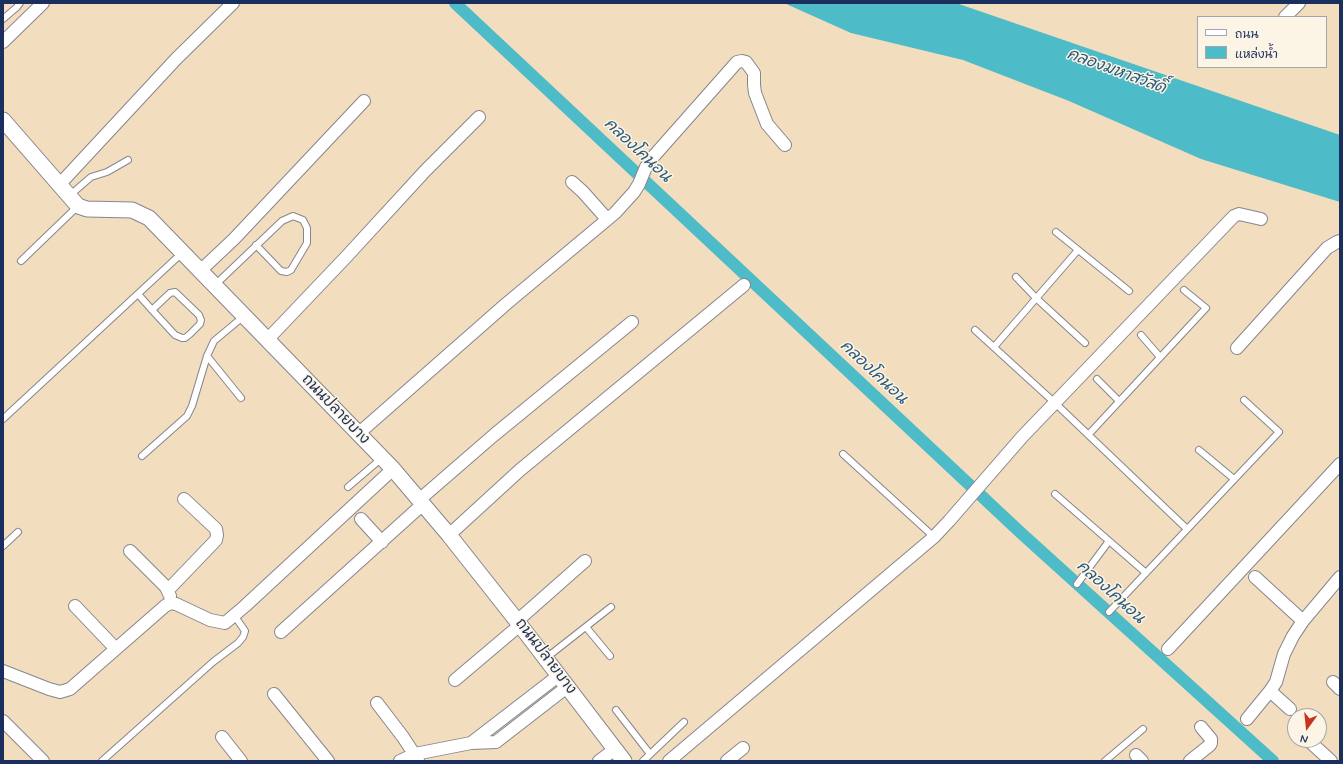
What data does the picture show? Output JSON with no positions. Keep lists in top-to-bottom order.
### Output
{
  "streets": {
    "street": ["ถนนปลายบาง"]
  },
  "water": ["คลองมหาสวัสดิ์", "คลองโคนอน"],
  "legend": ["ถนน", "แหล่งน้ำ"],
  "north": "bottom"
}
